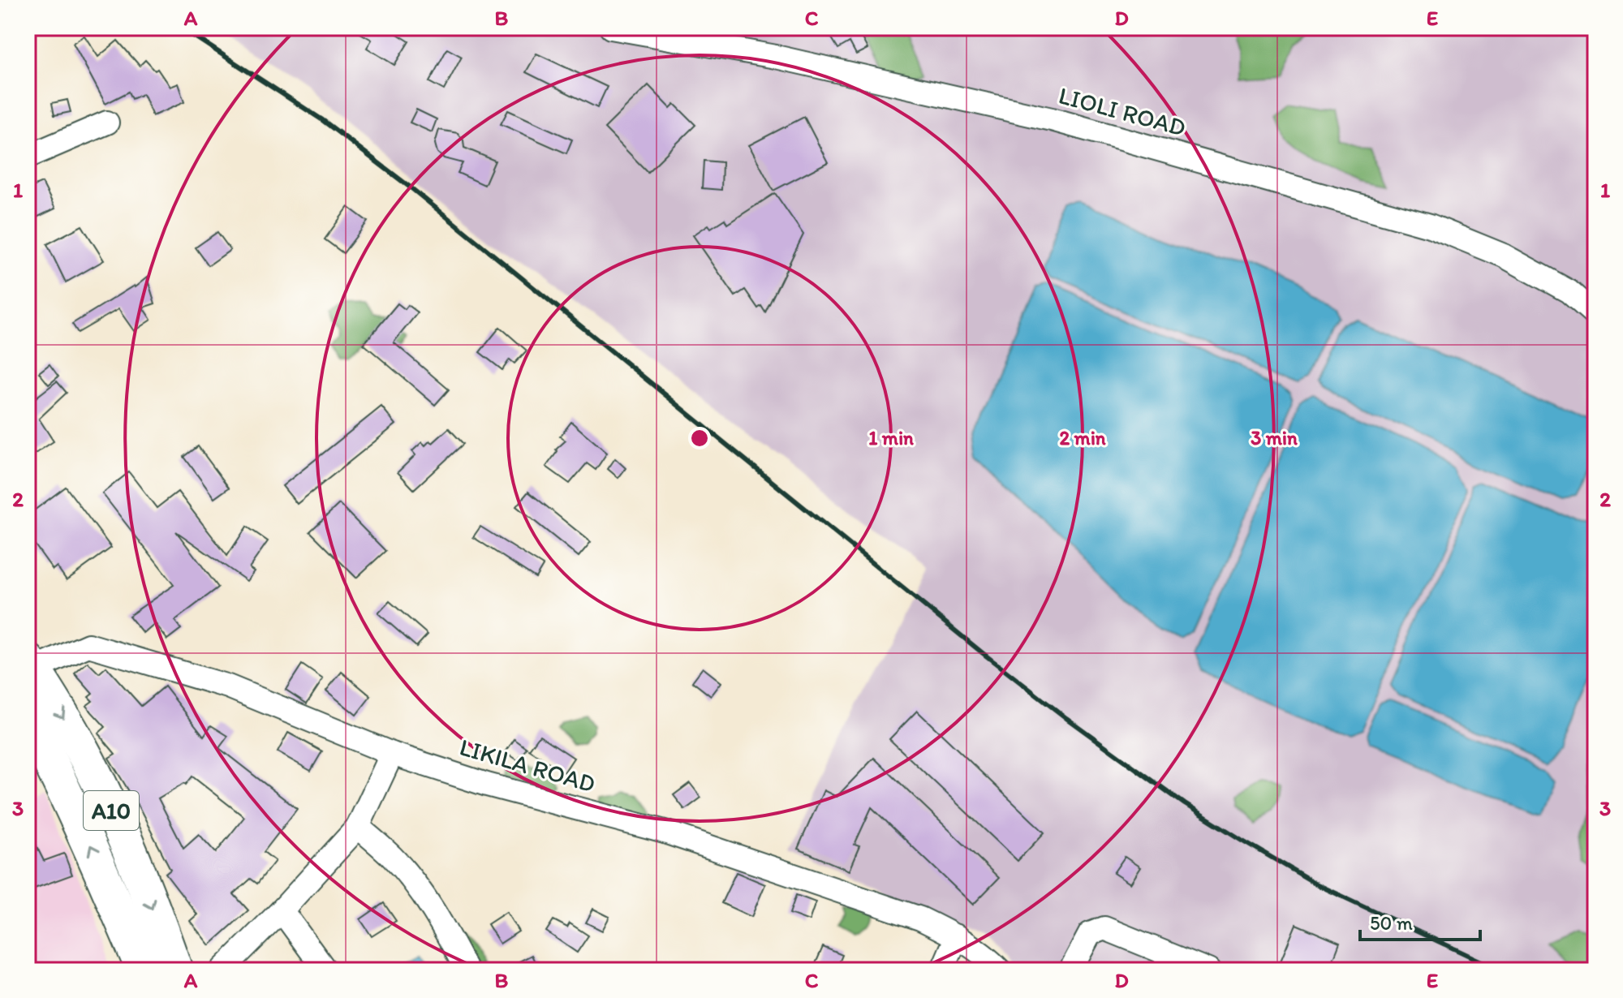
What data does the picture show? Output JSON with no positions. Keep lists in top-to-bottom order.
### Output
{
  "streets": {
    "highway": ["A10"],
    "street": ["LIOLI ROAD", "LIKILA ROAD"]
  },
  "crossings": [
    ["LIKILA ROAD", "A10"]
  ],
  "scale_bar": "50 m",
  "grid": {
    "columns": [
      "A",
      "B",
      "C",
      "D",
      "E"
    ],
    "rows": ["1", "2", "3"]
  },
  "rings": ["1 min", "2 min", "3 min"]
}
